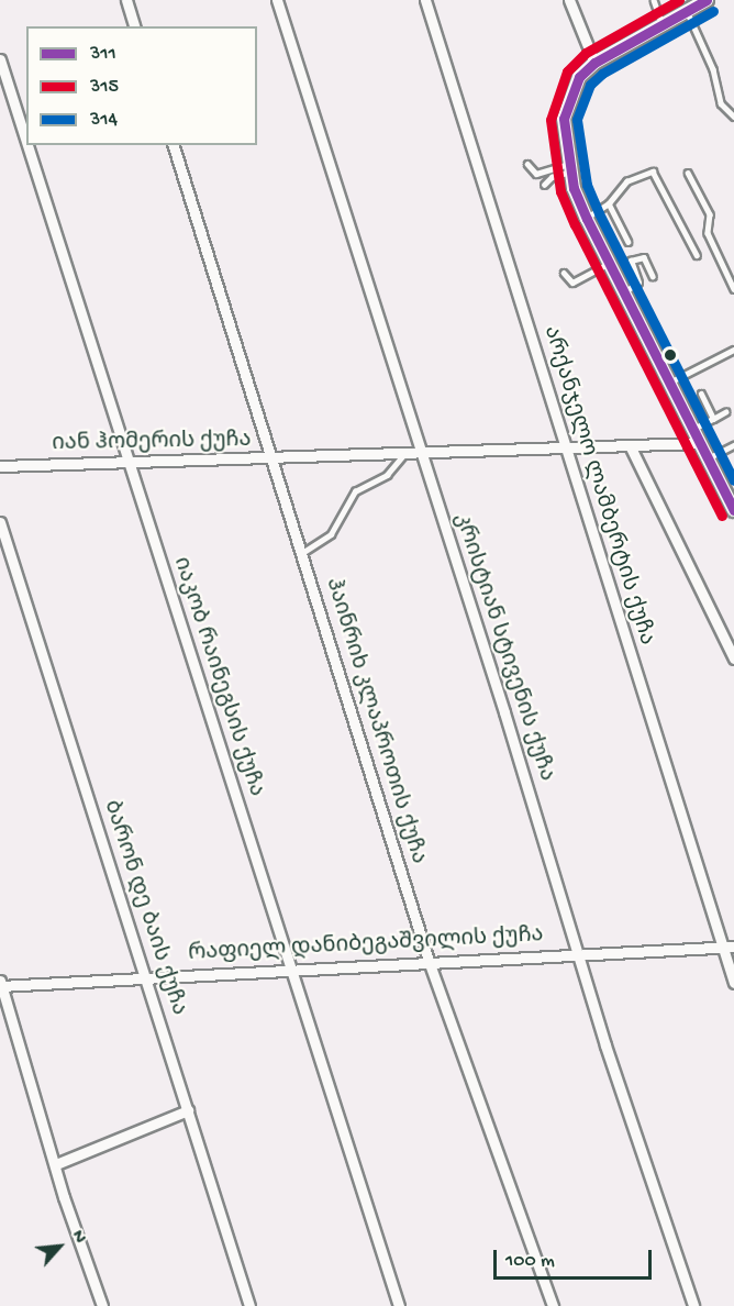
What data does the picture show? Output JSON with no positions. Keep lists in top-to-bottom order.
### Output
{
  "streets": {
    "street": [
      "იან ჰომერის ქუჩა",
      "არქანჯელო ლამბერტის ქუჩა",
      "კრისტიან სტივენის ქუჩა",
      "იაკობ რაინეგსის ქუჩა",
      "ჰაინრიხ კლაპროთის ქუჩა",
      "ბარონ დე ბაის ქუჩა",
      "რაფიელ დანიბეგაშვილის ქუჩა"
    ]
  },
  "crossings": [
    ["იან ჰომერის ქუჩა", "არქანჯელო ლამბერტის ქუჩა"],
    ["იან ჰომერის ქუჩა", "კრისტიან სტივენის ქუჩა"],
    ["იან ჰომერის ქუჩა", "იაკობ რაინეგსის ქუჩა"],
    ["იან ჰომერის ქუჩა", "ჰაინრიხ კლაპროთის ქუჩა"],
    ["არქანჯელო ლამბერტის ქუჩა", "რაფიელ დანიბეგაშვილის ქუჩა"],
    ["კრისტიან სტივენის ქუჩა", "რაფიელ დანიბეგაშვილის ქუჩა"],
    ["იაკობ რაინეგსის ქუჩა", "რაფიელ დანიბეგაშვილის ქუჩა"],
    ["ჰაინრიხ კლაპროთის ქუჩა", "რაფიელ დანიბეგაშვილის ქუჩა"],
    ["ბარონ დე ბაის ქუჩა", "რაფიელ დანიბეგაშვილის ქუჩა"]
  ],
  "lines": ["transit line 311", "transit line 315", "transit line 314"],
  "legend": ["311", "315", "314"],
  "scale_bar": "100 m",
  "north": "top right"
}
